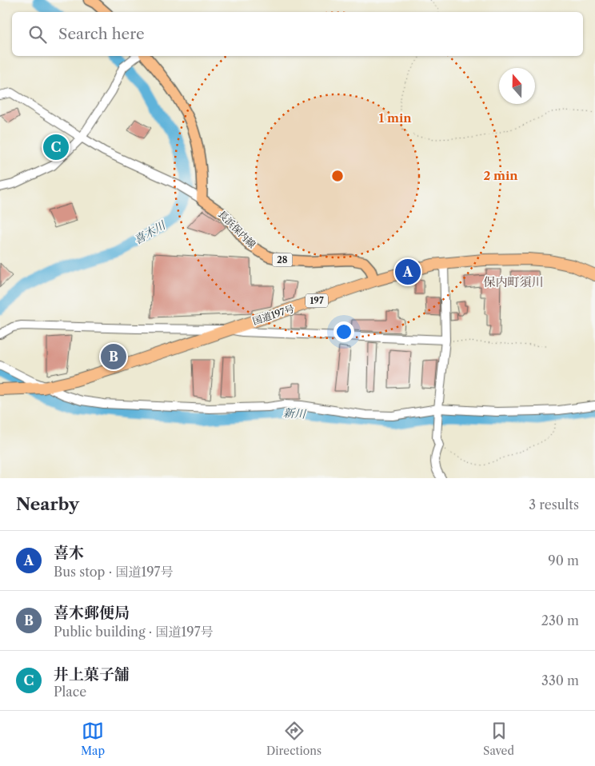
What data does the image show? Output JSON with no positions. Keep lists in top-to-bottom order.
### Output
{
  "streets": {
    "highway": ["197", "国道197号"],
    "main road": ["長浜保内線", "28"]
  },
  "crossings": [
    ["長浜保内線", "国道197号"]
  ],
  "districts": ["保内町須川"],
  "water": ["喜木川", "新川"],
  "north": "top",
  "page": {
    "search": "Search here",
    "pins": ["C", "A", "B"],
    "heading": ["Nearby", "3 results"],
    "list": [
      {
        "mark": "A",
        "name": "喜木",
        "note": "Bus stop · 国道197号",
        "value": "90 m"
      },
      {
        "mark": "B",
        "name": "喜木郵便局",
        "note": "Public building · 国道197号",
        "value": "230 m"
      },
      {
        "mark": "C",
        "name": "井上菓子舗",
        "note": "Place",
        "value": "330 m"
      }
    ],
    "nav": ["Map", "Directions", "Saved"]
  },
  "rings": ["1 min", "2 min"]
}
